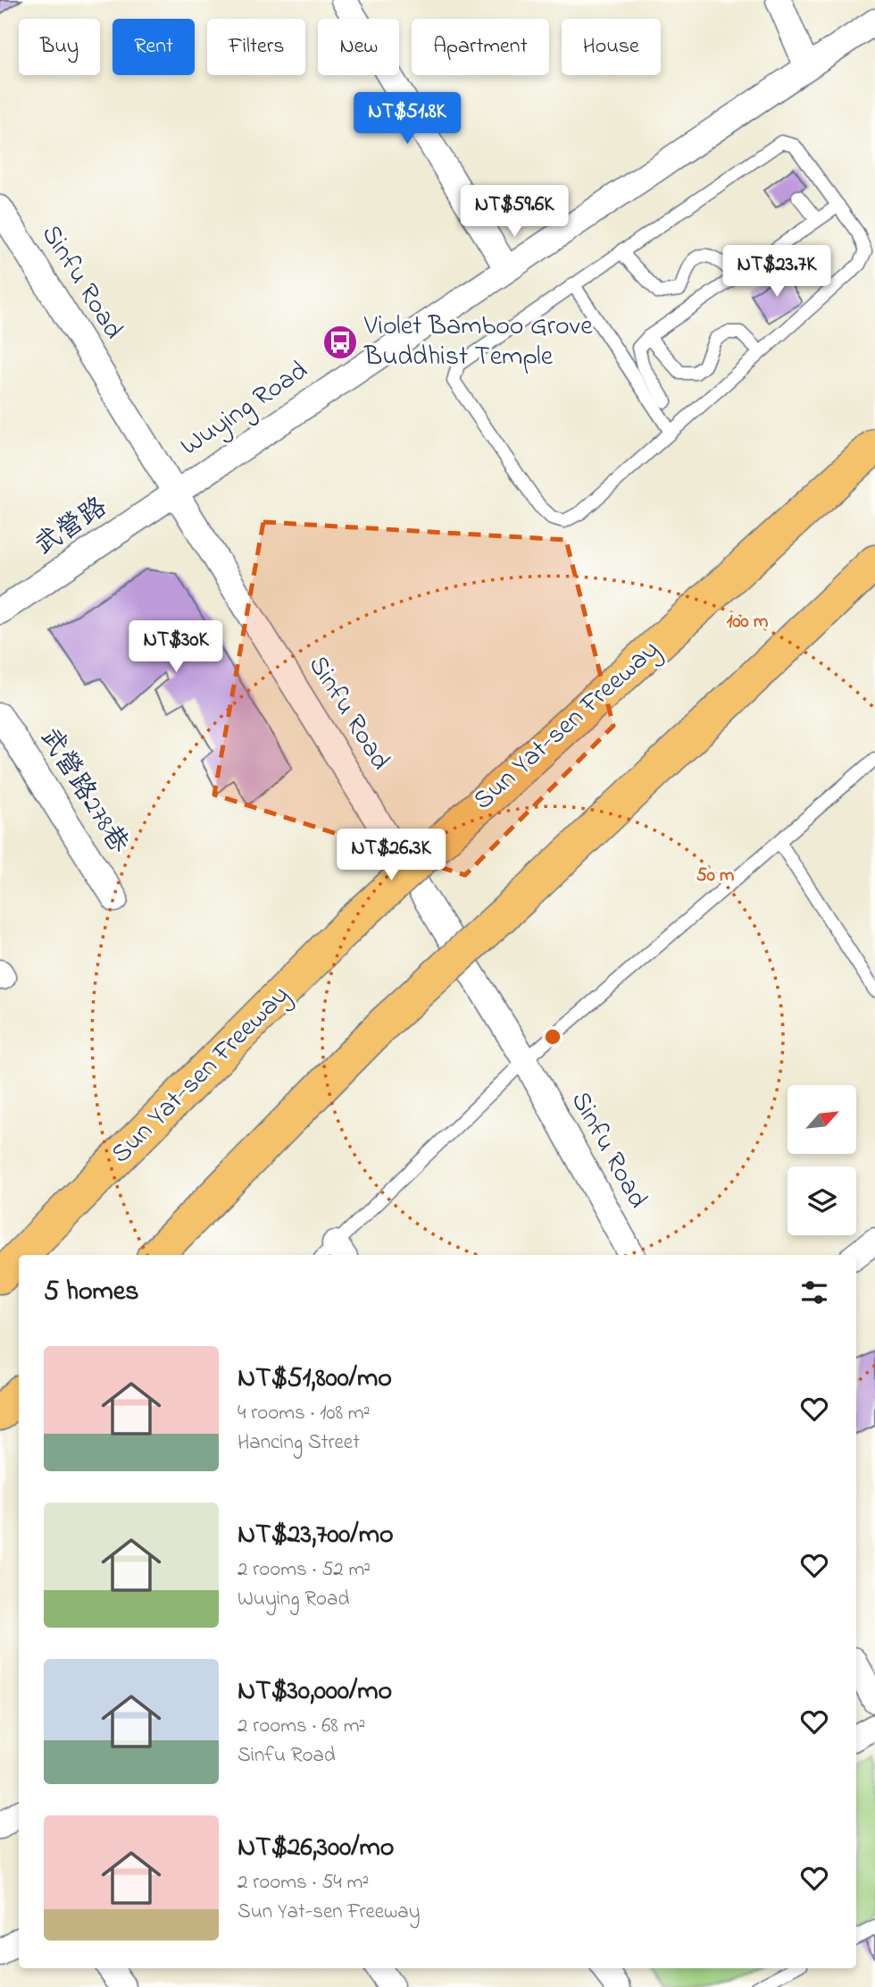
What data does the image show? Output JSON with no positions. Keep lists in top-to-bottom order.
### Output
{
  "streets": {
    "highway": ["Sun Yat-sen Freeway"],
    "street": [
      "Sinfu Road",
      "Wuying Road",
      "武營路",
      "武營路278巷"
    ]
  },
  "crossings": [
    ["Sinfu Road", "Wuying Road"],
    ["Sinfu Road", "武營路"],
    ["Wuying Road", "武營路"]
  ],
  "places": {
    "bus stop": ["Violet Bamboo Grove Buddhist Temple"]
  },
  "north": "top right",
  "page": {
    "chip": [
      "Buy",
      "Rent",
      "Filters",
      "New",
      "Apartment",
      "House"
    ],
    "price": [
      "NT$51.8K",
      "NT$59.6K",
      "NT$23.7K",
      "NT$30K",
      "NT$26.3K"
    ],
    "heading": "5 homes",
    "list": [
      {
        "name": "NT$51,800/mo",
        "note": "4 rooms · 108 m² · Hancing Street"
      },
      {
        "name": "NT$23,700/mo",
        "note": "2 rooms · 52 m² · Wuying Road"
      },
      {
        "name": "NT$30,000/mo",
        "note": "2 rooms · 68 m² · Sinfu Road"
      },
      {
        "name": "NT$26,300/mo",
        "note": "2 rooms · 54 m² · Sun Yat-sen Freeway"
      }
    ]
  },
  "rings": ["100 m", "50 m"]
}
